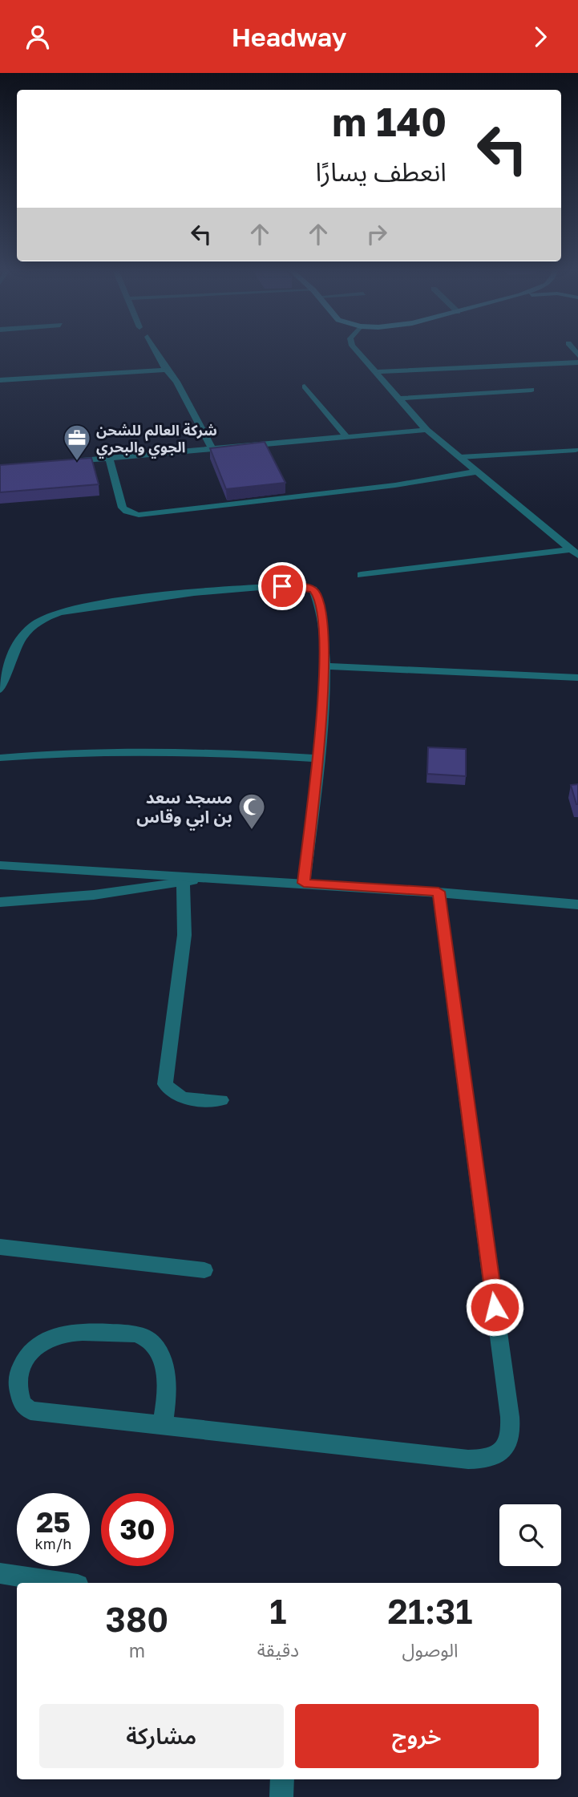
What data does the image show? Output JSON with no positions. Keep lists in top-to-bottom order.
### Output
{
  "places": {
    "office": ["شركة العالم للشحن الجوي والبحري"],
    "mosque": ["مسجد سعد بن ابي وقاس"]
  },
  "page": {
    "header": "Headway",
    "turn": ["140 m", "انعطف يسارًا"],
    "speed": "25 km/h",
    "limit": "30",
    "eta": [
      "21:31",
      "الوصول",
      "1",
      "دقيقة",
      "380",
      "m"
    ],
    "buttons": ["خروج", "مشاركة"]
  }
}
